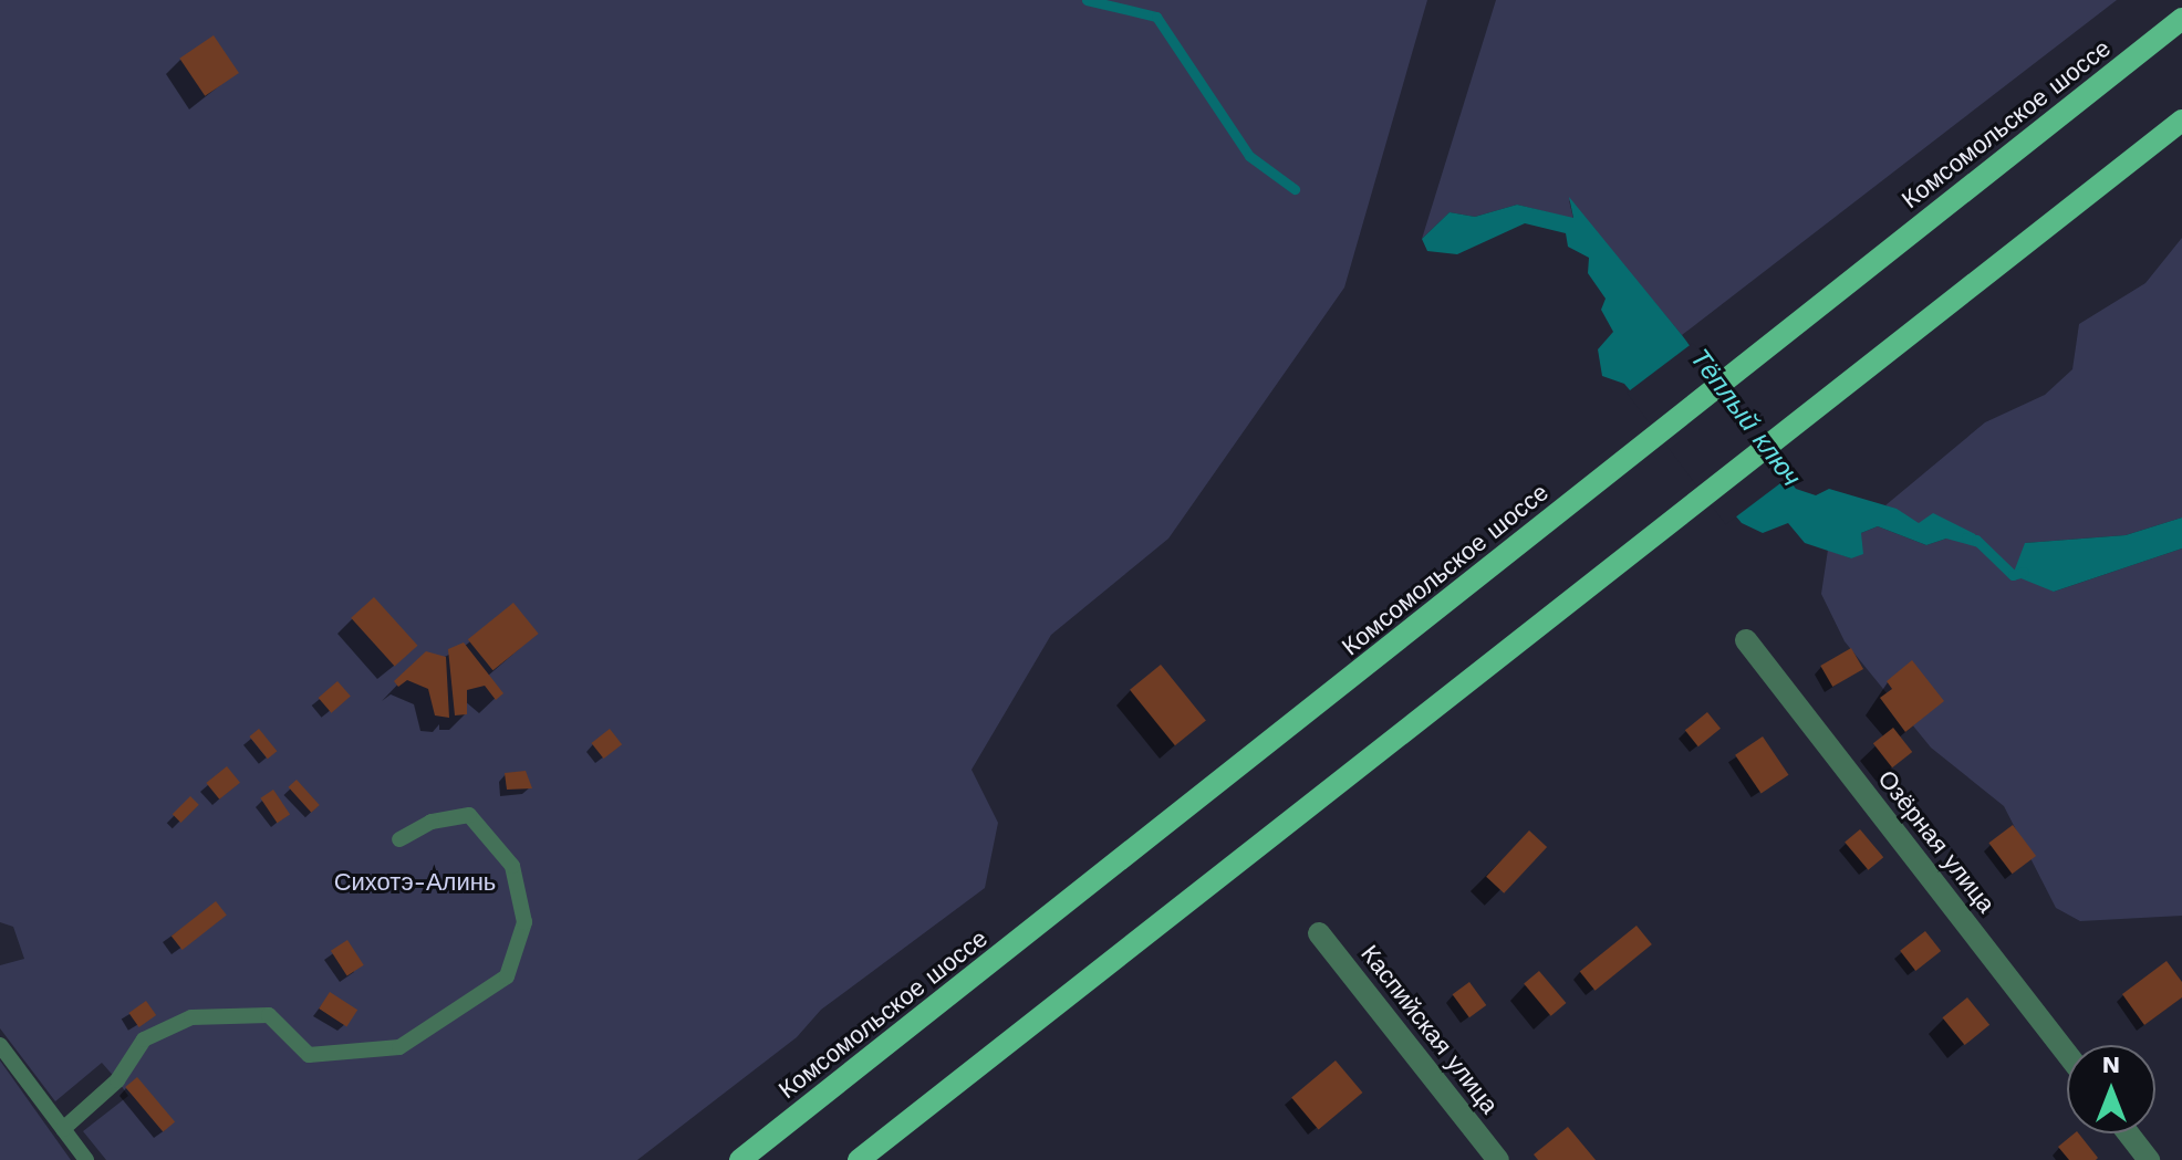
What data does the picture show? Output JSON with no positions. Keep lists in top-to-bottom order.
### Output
{
  "streets": {
    "main road": ["Комсомольское шоссе"],
    "street": ["Озёрная улица", "Каспийская улица"]
  },
  "water": ["Тёплый ключ"],
  "parks": ["Сихотэ-Алинь"],
  "north": "top"
}
